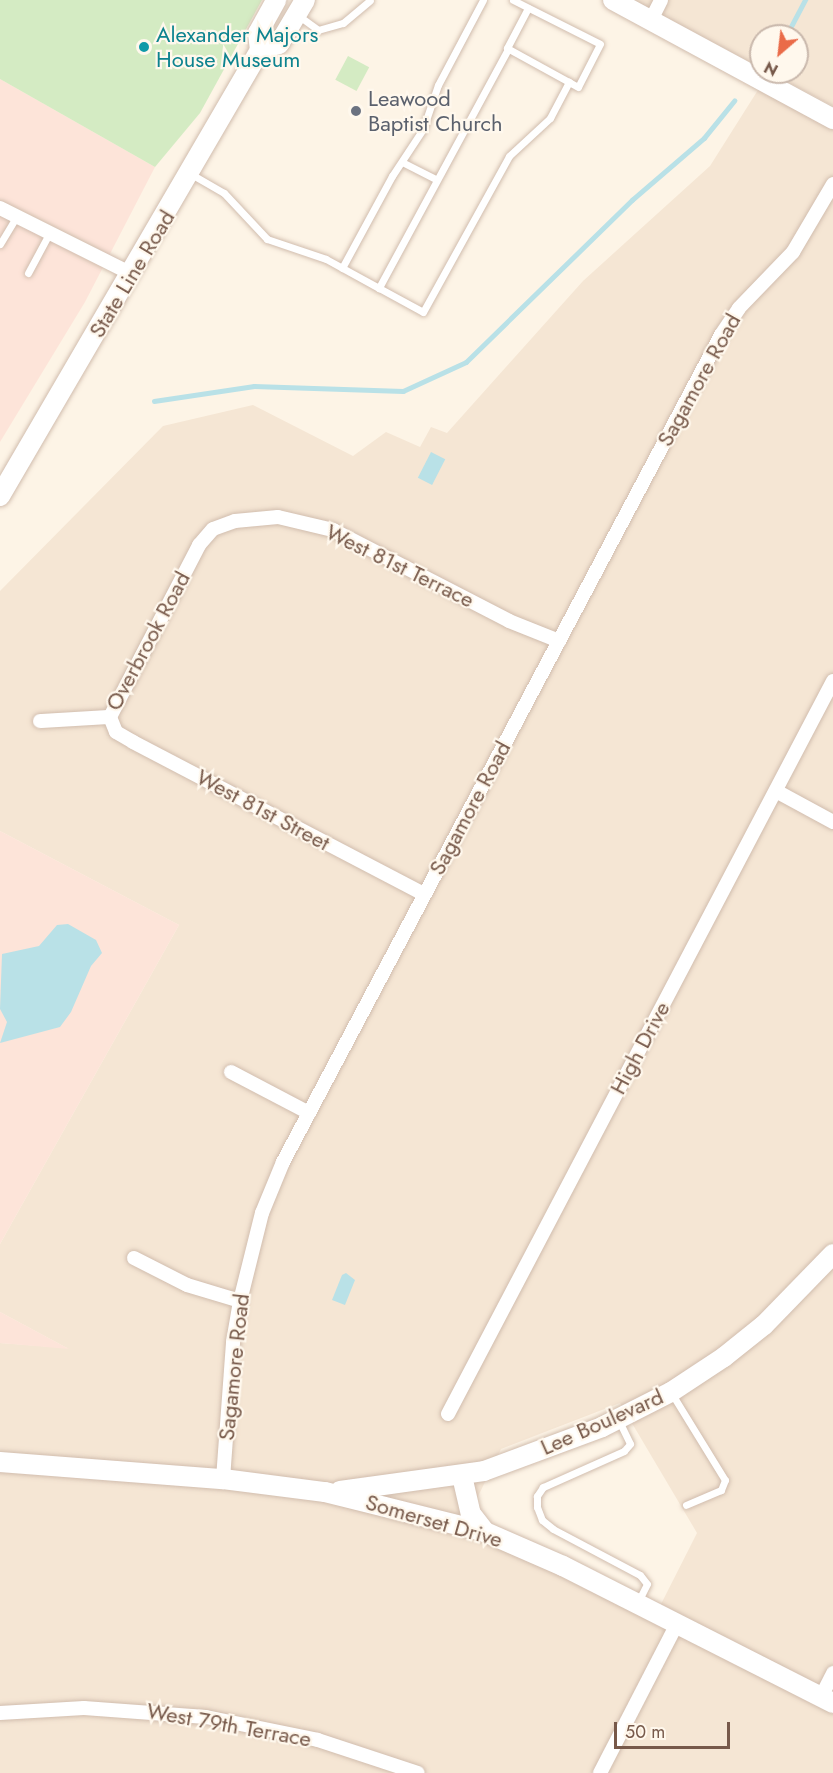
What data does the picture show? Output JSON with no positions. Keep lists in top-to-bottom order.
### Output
{
  "streets": {
    "street": [
      "State Line Road",
      "Sagamore Road",
      "West 81st Terrace",
      "Overbrook Road",
      "West 81st Street",
      "High Drive",
      "Lee Boulevard",
      "Somerset Drive",
      "West 79th Terrace"
    ]
  },
  "crossings": [
    ["Sagamore Road", "West 81st Terrace"],
    ["Sagamore Road", "West 81st Street"],
    ["Sagamore Road", "Somerset Drive"],
    ["West 81st Terrace", "Overbrook Road"],
    ["Overbrook Road", "West 81st Street"],
    ["Lee Boulevard", "Somerset Drive"]
  ],
  "places": ["Alexander Majors House Museum", "Leawood Baptist Church"],
  "scale_bar": "50 m",
  "north": "bottom left"
}
